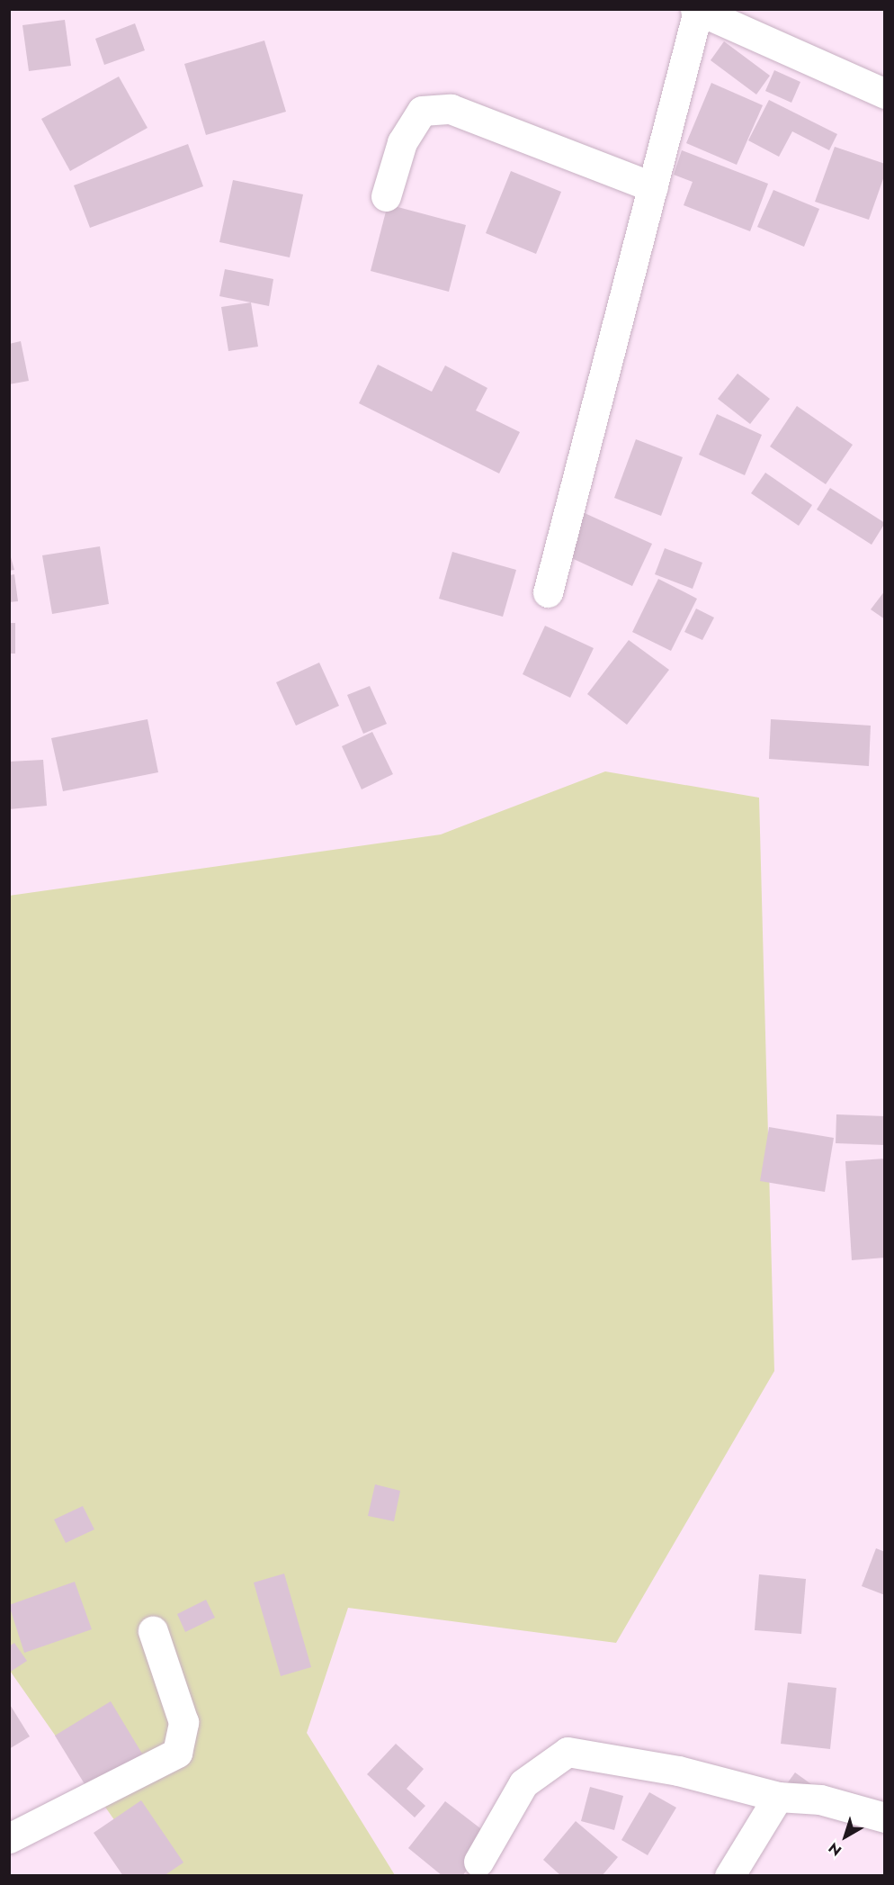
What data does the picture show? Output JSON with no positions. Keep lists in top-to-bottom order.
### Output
{
  "north": "bottom left"
}
